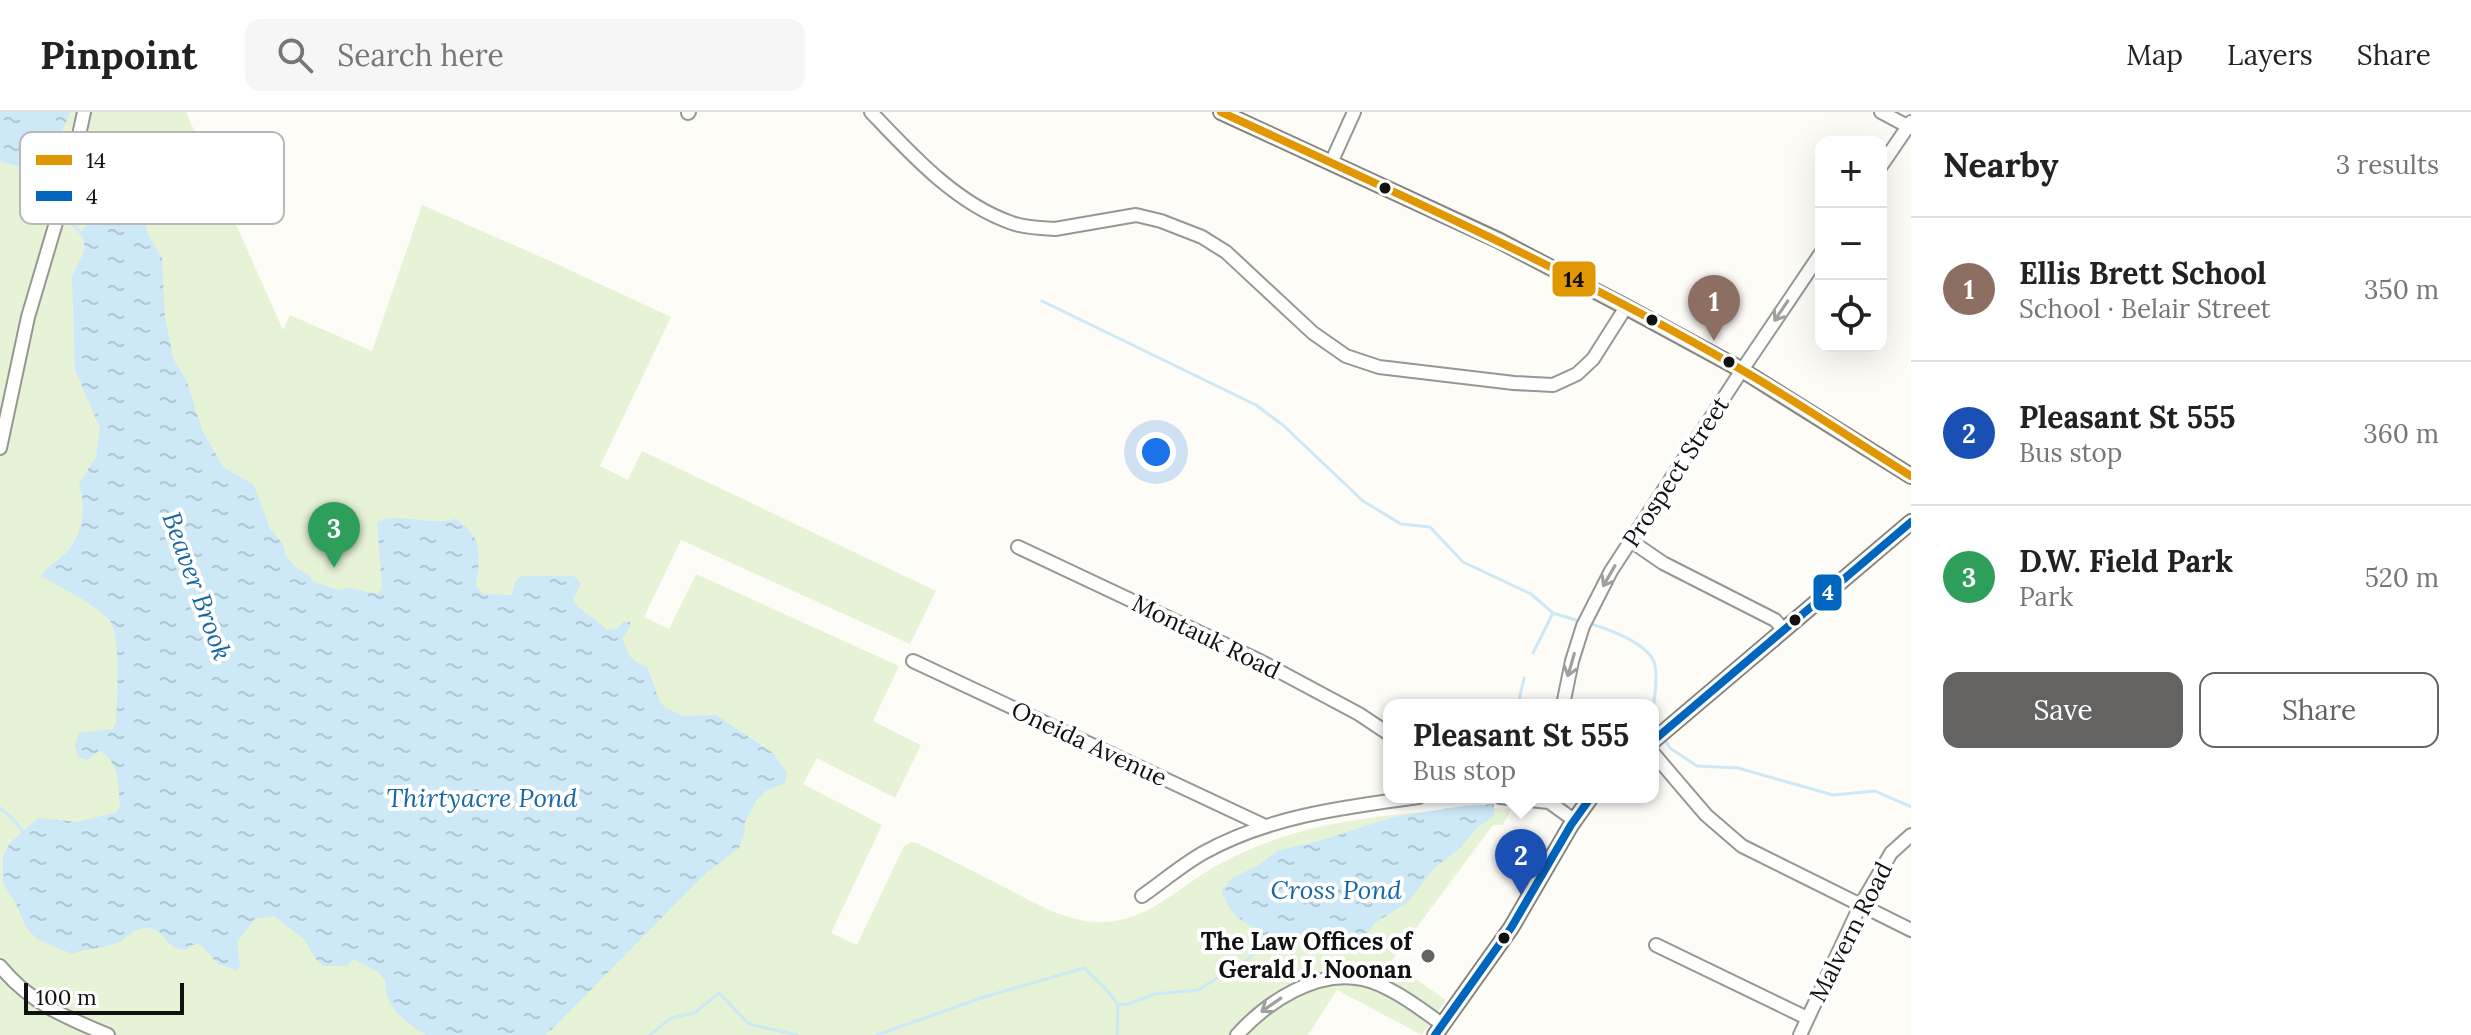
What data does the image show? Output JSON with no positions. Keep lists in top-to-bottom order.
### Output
{
  "streets": {
    "street": [
      "Prospect Street",
      "Montauk Road",
      "Oneida Avenue",
      "Malvern Road"
    ]
  },
  "one_way": ["Prospect Street"],
  "water": ["Beaver Brook", "Thirtyacre Pond", "Cross Pond"],
  "places": ["The Law Offices of Gerald J. Noonan"],
  "lines": ["transit line 14", "transit line 4"],
  "legend": ["14", "4"],
  "scale_bar": "100 m",
  "page": {
    "header": "Pinpoint",
    "search": "Search here",
    "nav": ["Map", "Layers", "Share"],
    "heading": ["Nearby", "3 results"],
    "map_buttons": ["+", "−"],
    "list": [
      {
        "mark": "1",
        "name": "Ellis Brett School",
        "note": "School · Belair Street",
        "value": "350 m"
      },
      {
        "mark": "2",
        "name": "Pleasant St 555",
        "note": "Bus stop",
        "value": "360 m"
      },
      {
        "mark": "3",
        "name": "D.W. Field Park",
        "note": "Park",
        "value": "520 m"
      }
    ],
    "pins": ["1", "3", "2"],
    "buttons": ["Save", "Share"],
    "popup": ["Pleasant St 555", "Bus stop"],
    "scale": "100 m"
  }
}
